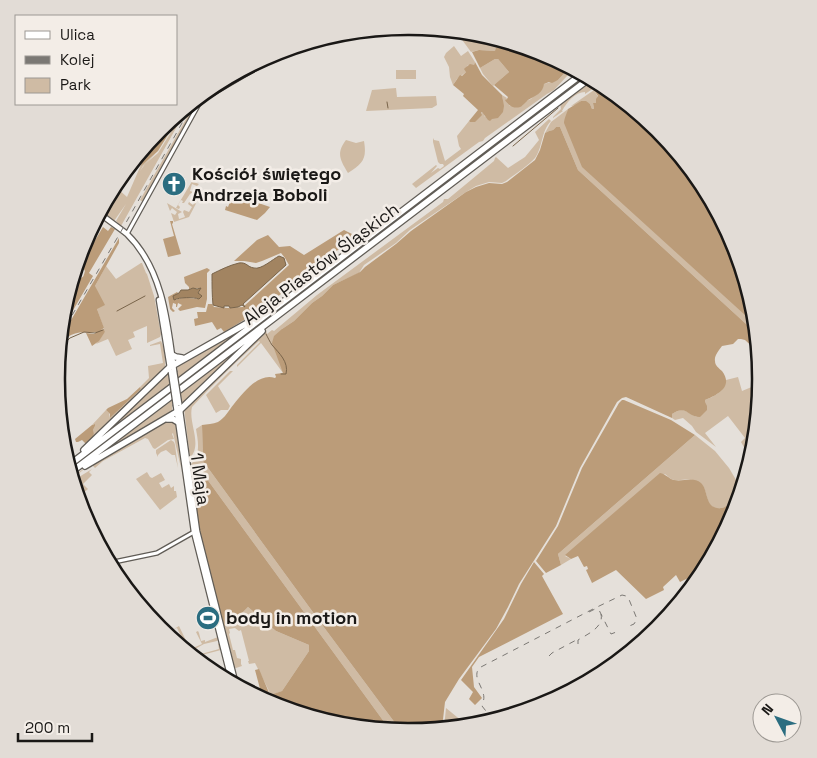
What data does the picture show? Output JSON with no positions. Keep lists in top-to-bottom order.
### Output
{
  "streets": {
    "highway": ["Aleja Piastów Śląskich"],
    "main road": ["1 Maja"]
  },
  "places": {
    "church": ["Kościół świętego Andrzeja Boboli"],
    "sports": ["body in motion"]
  },
  "legend": ["Ulica", "Kolej", "Park"],
  "scale_bar": "200 m",
  "north": "top left"
}
